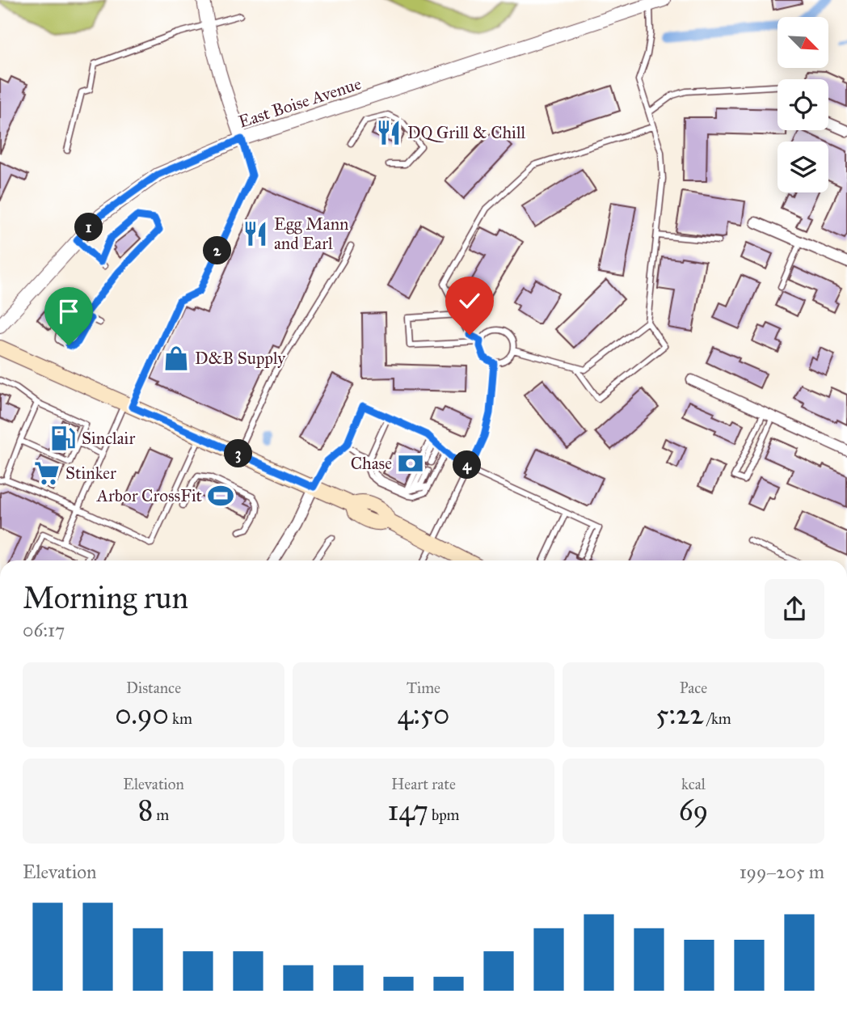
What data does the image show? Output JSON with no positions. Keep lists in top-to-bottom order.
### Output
{
  "streets": {
    "street": ["East Boise Avenue"]
  },
  "places": {
    "restaurant": ["DQ Grill & Chill", "Egg Mann and Earl"],
    "shop": ["D&B Supply"],
    "fuel station": ["Sinclair"],
    "bank": ["Chase"],
    "supermarket": ["Stinker"],
    "sports": ["Arbor CrossFit"]
  },
  "north": "bottom right",
  "page": {
    "pins": [
      "1",
      "2",
      "3",
      "4"
    ],
    "heading": ["Morning run", "06:17"],
    "stats": [
      ["Distance", "0.90 km"],
      ["Time", "4:50"],
      ["Pace", "5:22 /km"],
      ["Elevation", "8 m"],
      ["Heart rate", "147 bpm"],
      ["kcal", "69"]
    ],
    "chart": ["Elevation", "199–205 m"]
  }
}
